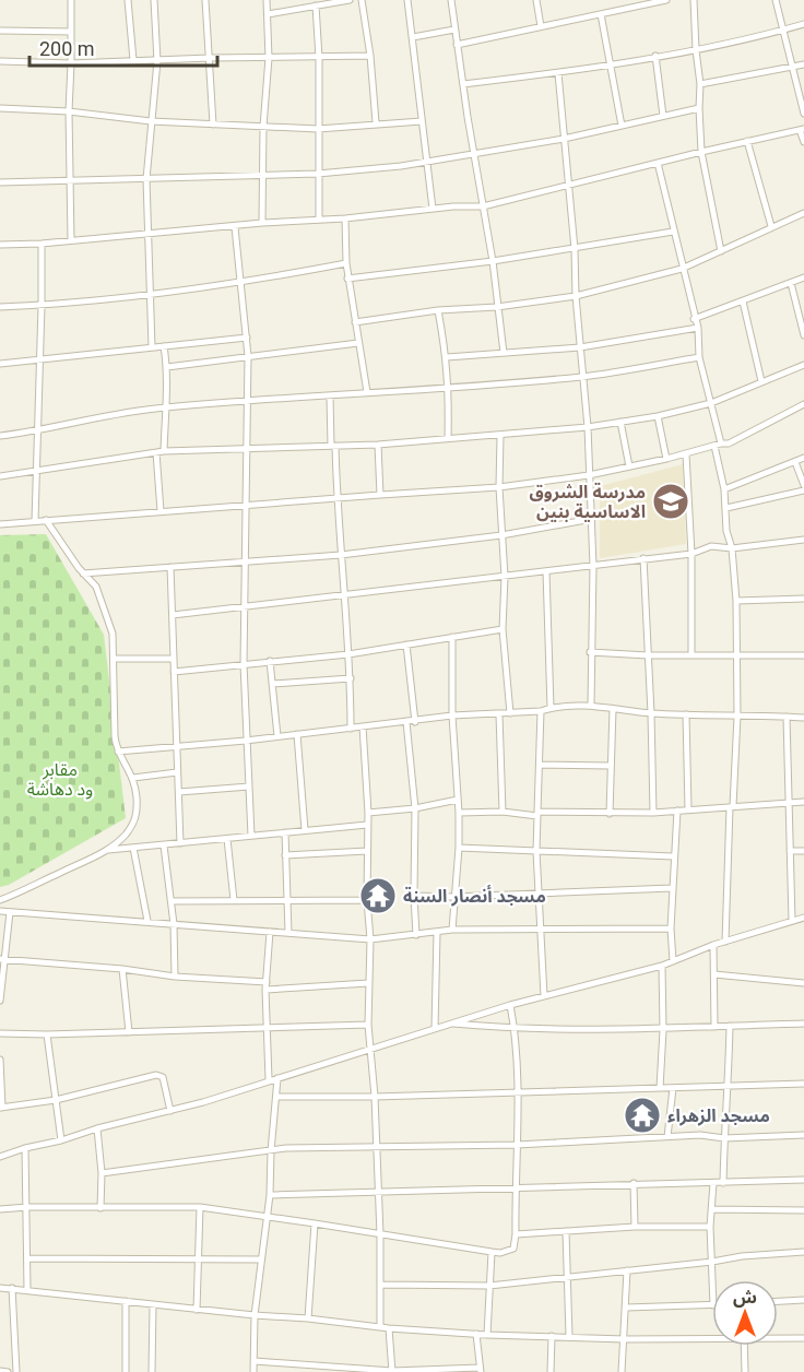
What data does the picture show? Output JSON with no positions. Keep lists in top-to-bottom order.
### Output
{
  "parks": ["مقابر ود دهاشة"],
  "places": {
    "school or university": ["مدرسة الشروق الاساسية بنين"],
    "temple": ["مسجد أنصار السنة", "مسجد الزهراء"]
  },
  "scale_bar": "200 m",
  "north": "top"
}
